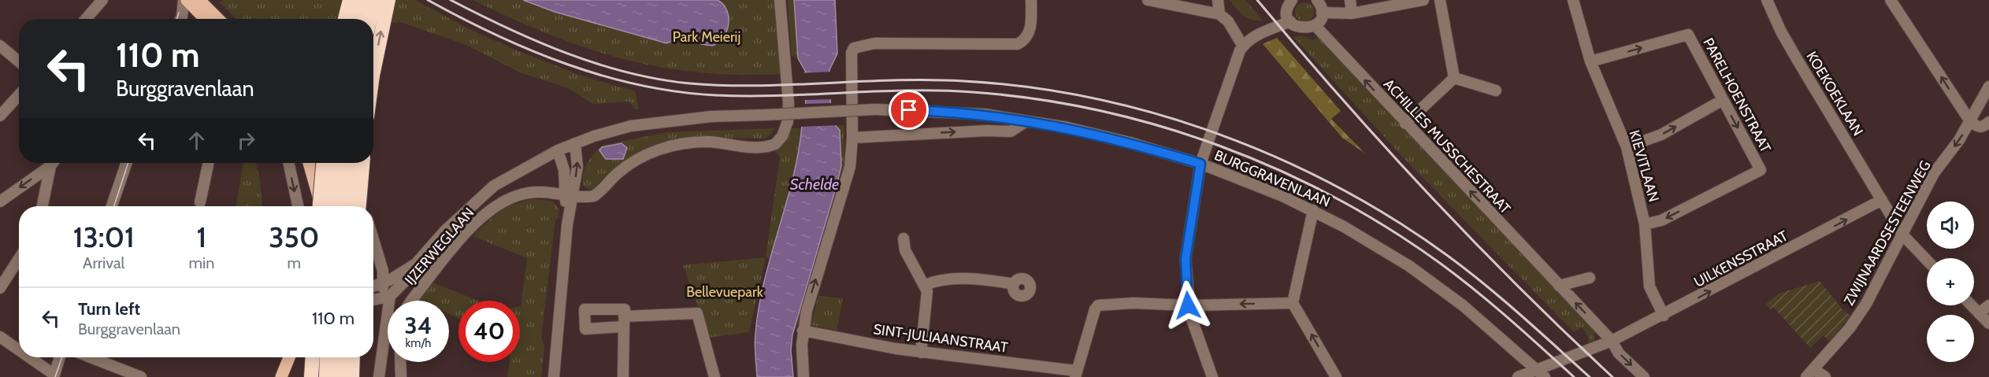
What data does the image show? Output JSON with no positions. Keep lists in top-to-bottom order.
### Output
{
  "streets": {
    "street": [
      "KOEKOEKLAAN",
      "PARELHOENSTRAAT",
      "ACHILLES MUSSCHESTRAAT",
      "KIEVITLAAN",
      "BURGGRAVENLAAN",
      "ZWIJNAARDSESTEENWEG",
      "IJZERWEGLAAN",
      "UILKENSSTRAAT",
      "SINT-JULIAANSTRAAT"
    ]
  },
  "crossings": [
    ["KOEKOEKLAAN", "ZWIJNAARDSESTEENWEG"],
    ["KOEKOEKLAAN", "UILKENSSTRAAT"],
    ["PARELHOENSTRAAT", "KIEVITLAAN"],
    ["ACHILLES MUSSCHESTRAAT", "UILKENSSTRAAT"],
    ["KIEVITLAAN", "UILKENSSTRAAT"],
    ["BURGGRAVENLAAN", "UILKENSSTRAAT"]
  ],
  "one_way": ["ZWIJNAARDSESTEENWEG", "UILKENSSTRAAT"],
  "water": ["Schelde"],
  "parks": ["Park Meierij", "Bellevuepark"],
  "page": {
    "turn": ["110 m", "Burggravenlaan"],
    "map_buttons": ["+", "−"],
    "eta": [
      "13:01",
      "Arrival",
      "1",
      "min",
      "350",
      "m"
    ],
    "list": [
      {
        "name": "Turn left",
        "note": "Burggravenlaan",
        "value": "110 m"
      }
    ],
    "speed": "34 km/h",
    "limit": "40"
  }
}
